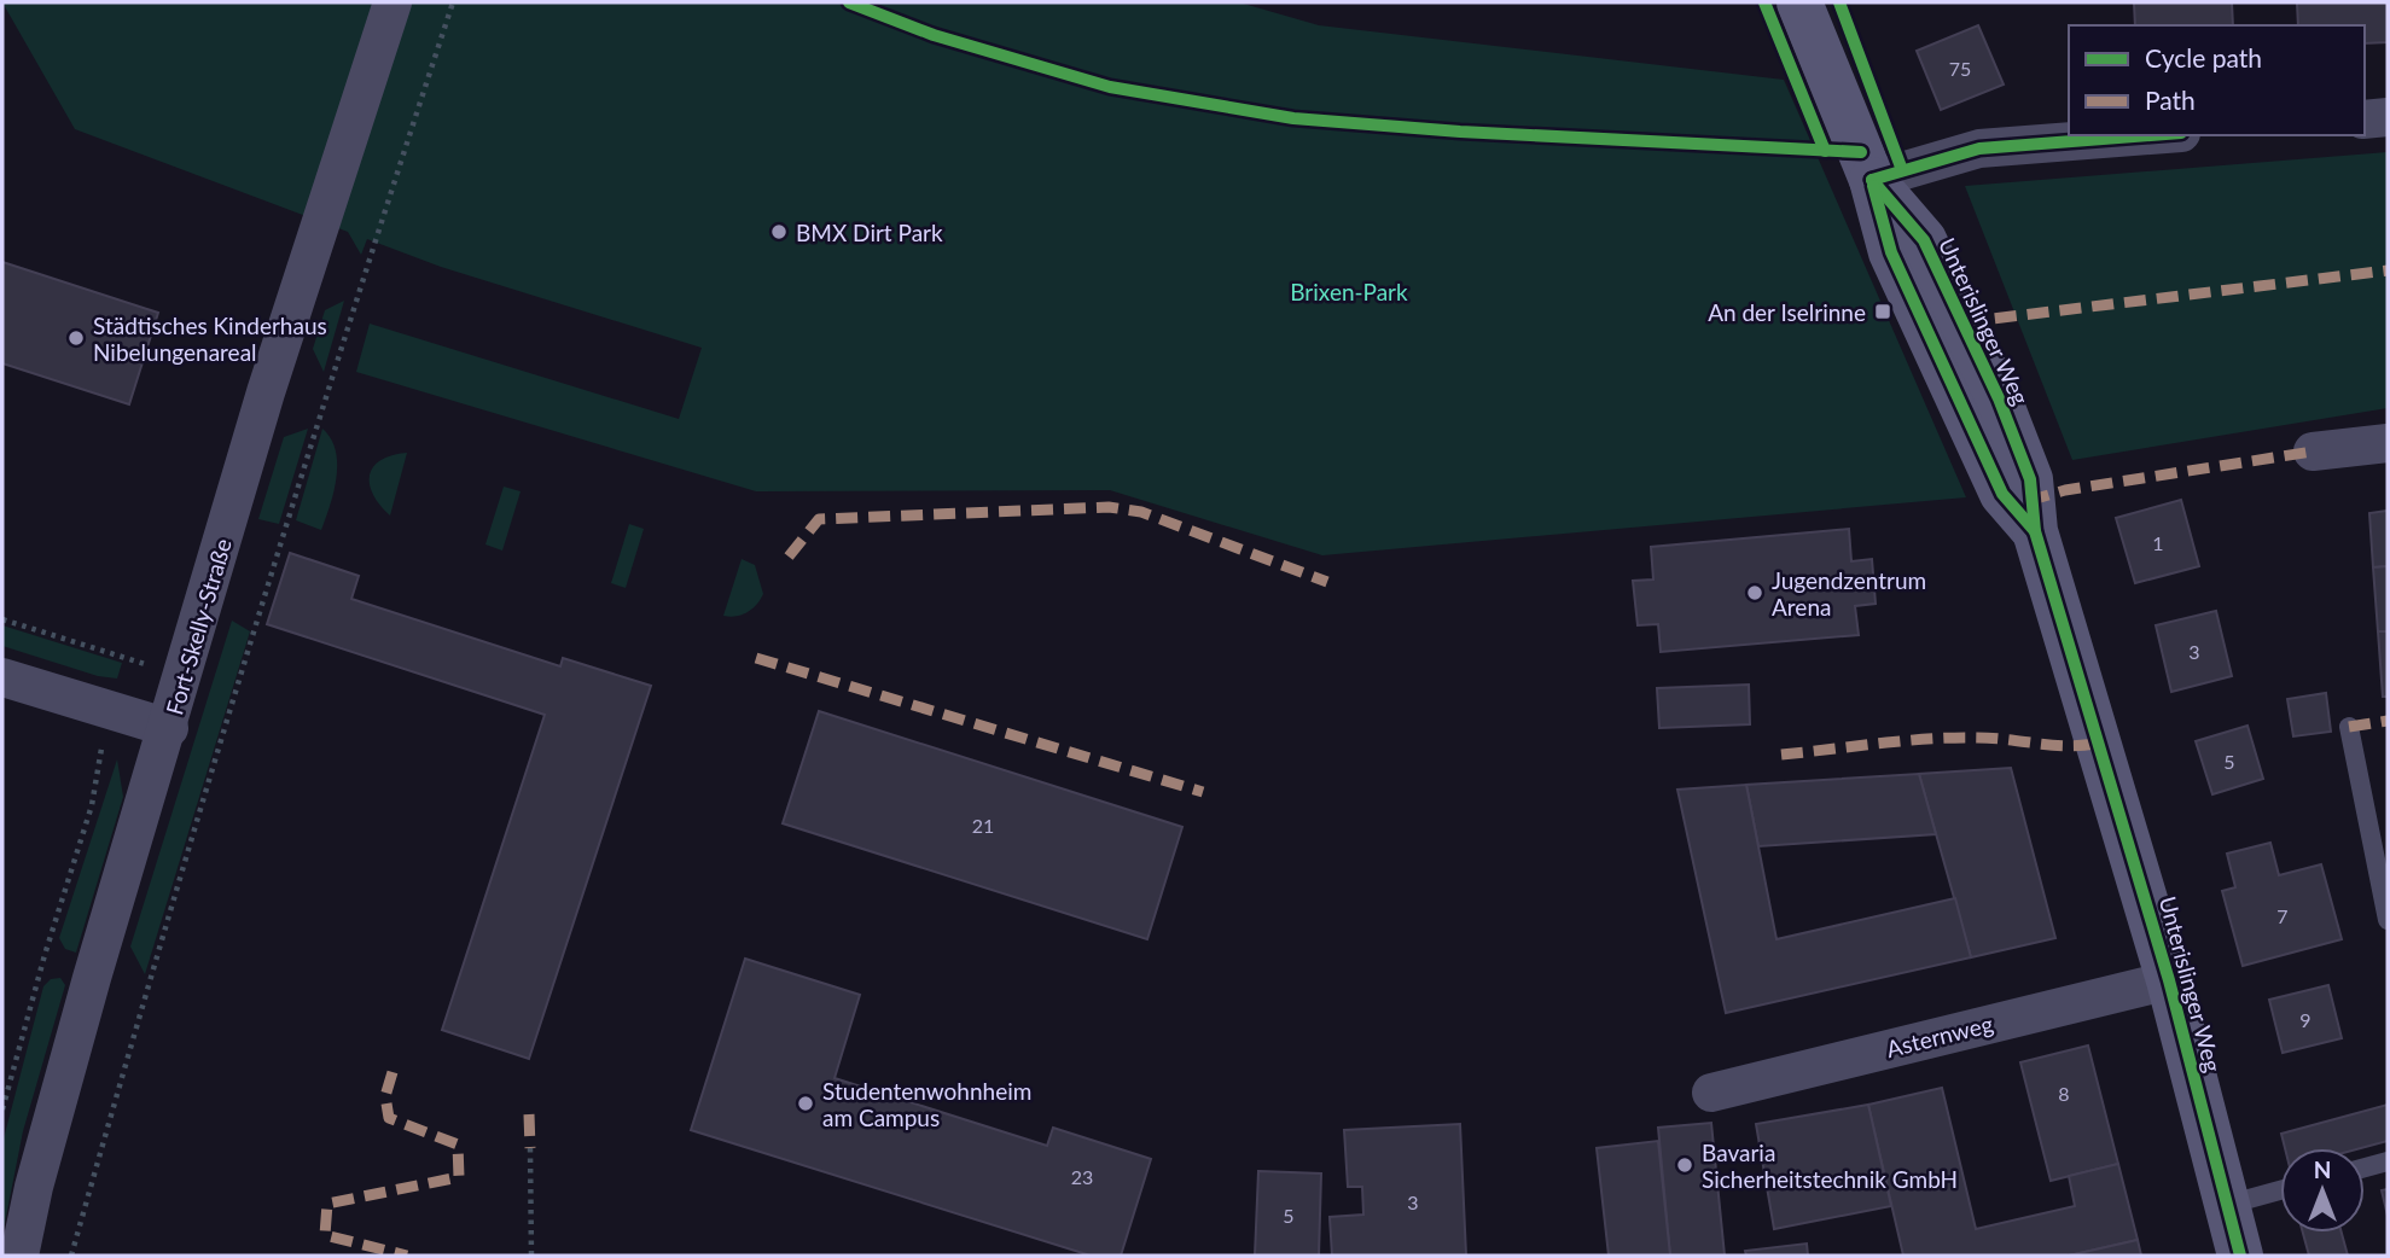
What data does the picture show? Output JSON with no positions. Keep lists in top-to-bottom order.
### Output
{
  "streets": {
    "street": ["Unterislinger Weg", "Fort-Skelly-Straße", "Asternweg"]
  },
  "crossings": [
    ["Unterislinger Weg", "Asternweg"]
  ],
  "parks": ["Brixen-Park"],
  "places": {
    "other": [
      "BMX Dirt Park",
      "Städtisches Kinderhaus Nibelungenareal",
      "Jugendzentrum Arena",
      "Studentenwohnheim am Campus",
      "Bavaria Sicherheitstechnik GmbH"
    ],
    "transit": ["An der Iselrinne"]
  },
  "house_numbers": [
    "75",
    "1",
    "3",
    "5",
    "21",
    "7",
    "9",
    "8",
    "23",
    "3",
    "5"
  ],
  "legend": ["Cycle path", "Path"],
  "north": "top"
}
